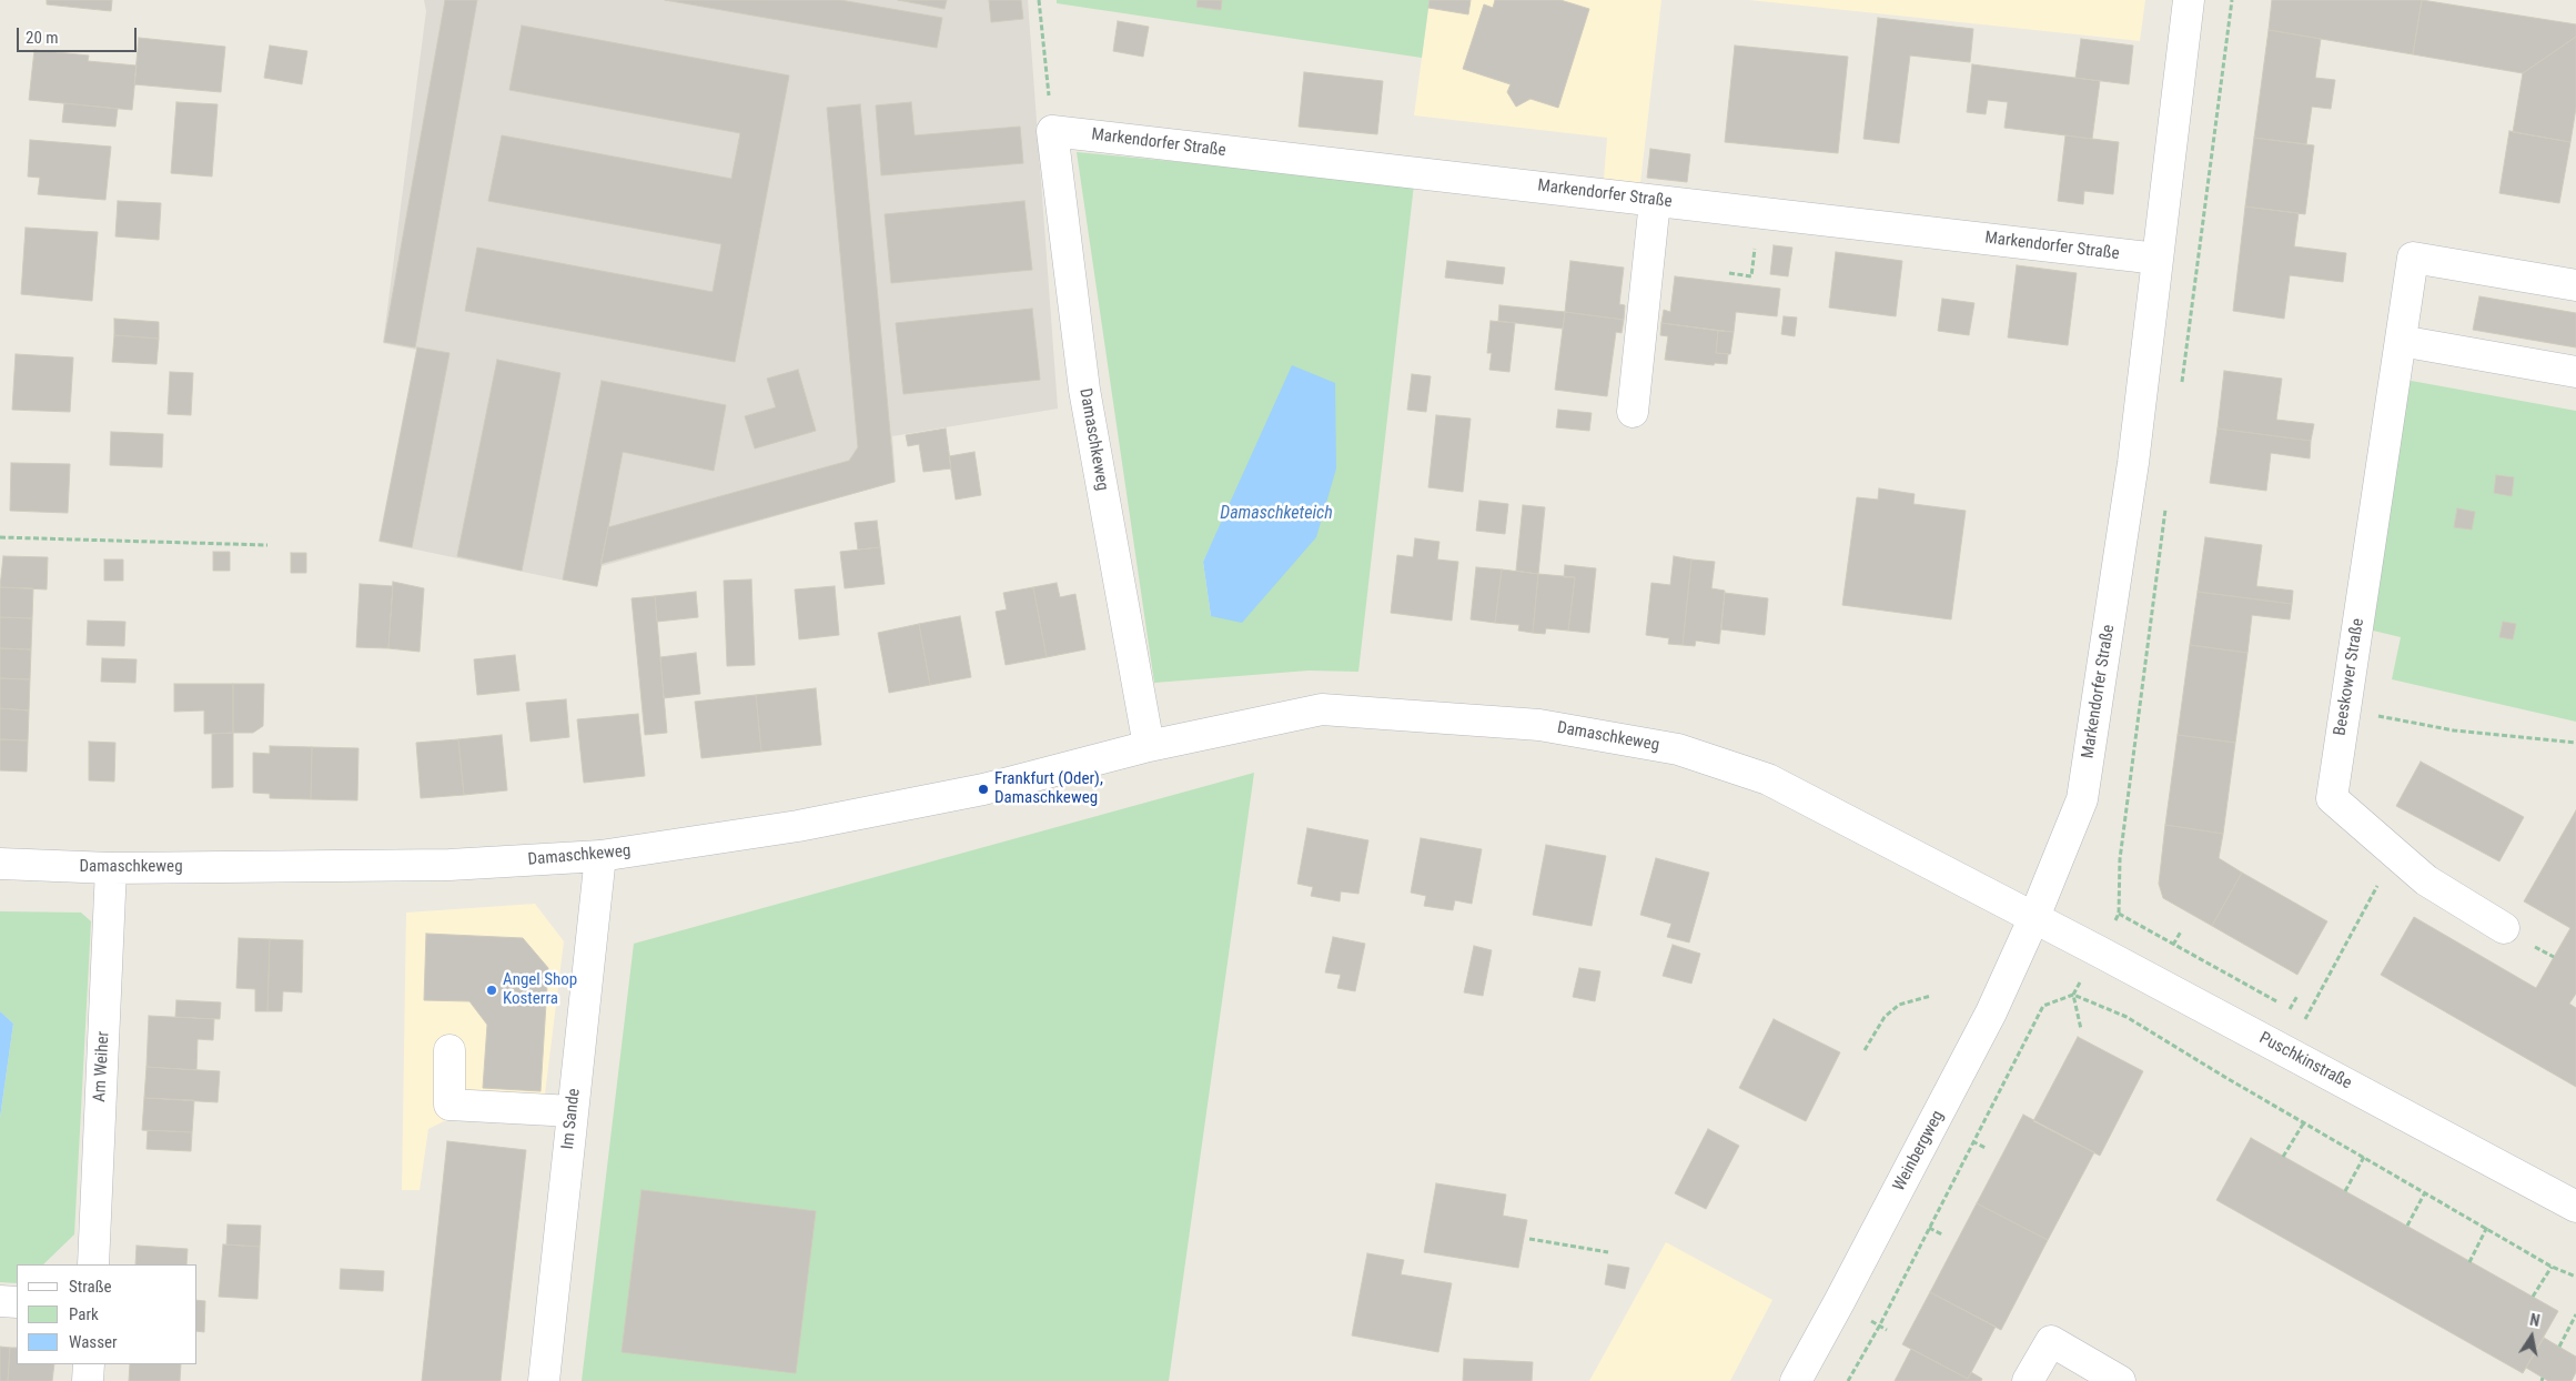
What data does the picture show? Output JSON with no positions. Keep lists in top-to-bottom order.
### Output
{
  "streets": {
    "street": [
      "Markendorfer Straße",
      "Damaschkeweg",
      "Beeskower Straße",
      "Puschkinstraße",
      "Am Weiher",
      "Im Sande",
      "Weinbergweg"
    ]
  },
  "crossings": [
    ["Markendorfer Straße", "Damaschkeweg"],
    ["Markendorfer Straße", "Puschkinstraße"],
    ["Markendorfer Straße", "Weinbergweg"],
    ["Damaschkeweg", "Puschkinstraße"],
    ["Damaschkeweg", "Am Weiher"],
    ["Damaschkeweg", "Im Sande"],
    ["Damaschkeweg", "Weinbergweg"],
    ["Puschkinstraße", "Weinbergweg"]
  ],
  "water": ["Damaschketeich"],
  "places": ["Frankfurt (Oder), Damaschkeweg", "Angel Shop Kosterra"],
  "legend": ["Straße", "Park", "Wasser"],
  "scale_bar": "20 m",
  "north": "top"
}
